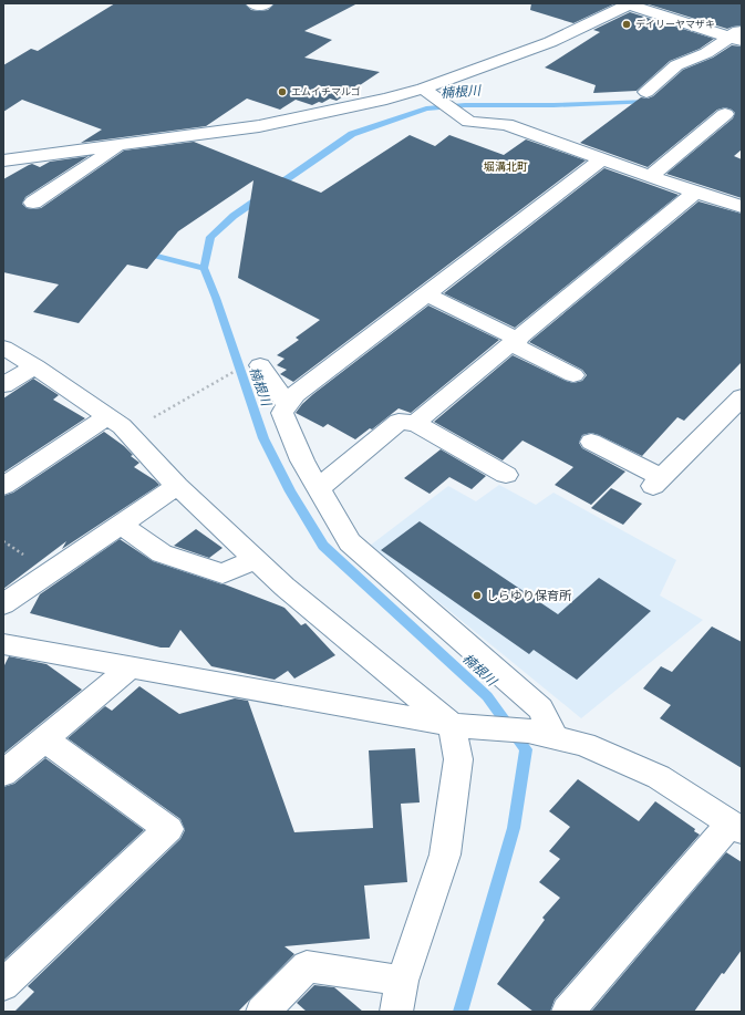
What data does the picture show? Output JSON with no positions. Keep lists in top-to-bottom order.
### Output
{
  "districts": ["堀溝北町"],
  "water": ["楠根川"],
  "places": ["デイリーヤマザキ", "エムイチマルゴ", "しらゆり保育所"]
}
